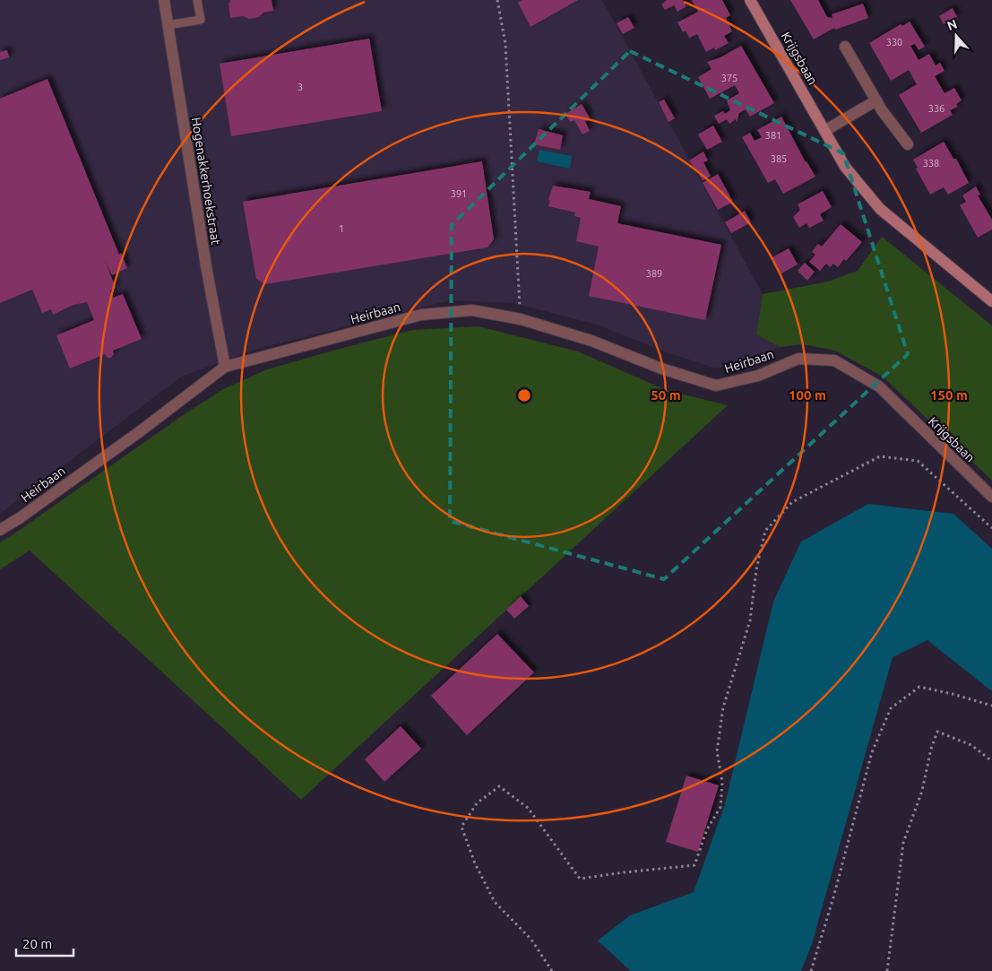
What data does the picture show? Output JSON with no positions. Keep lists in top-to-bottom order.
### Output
{
  "streets": {
    "main road": ["Krijgsbaan"],
    "street": ["Hogenakkerhoekstraat", "Heirbaan"]
  },
  "crossings": [
    ["Krijgsbaan", "Heirbaan"],
    ["Hogenakkerhoekstraat", "Heirbaan"]
  ],
  "house_numbers": [
    "330",
    "375",
    "3",
    "336",
    "381",
    "385",
    "338",
    "391",
    "1",
    "389"
  ],
  "scale_bar": "20 m",
  "north": "top",
  "rings": ["50 m", "100 m", "150 m"]
}
